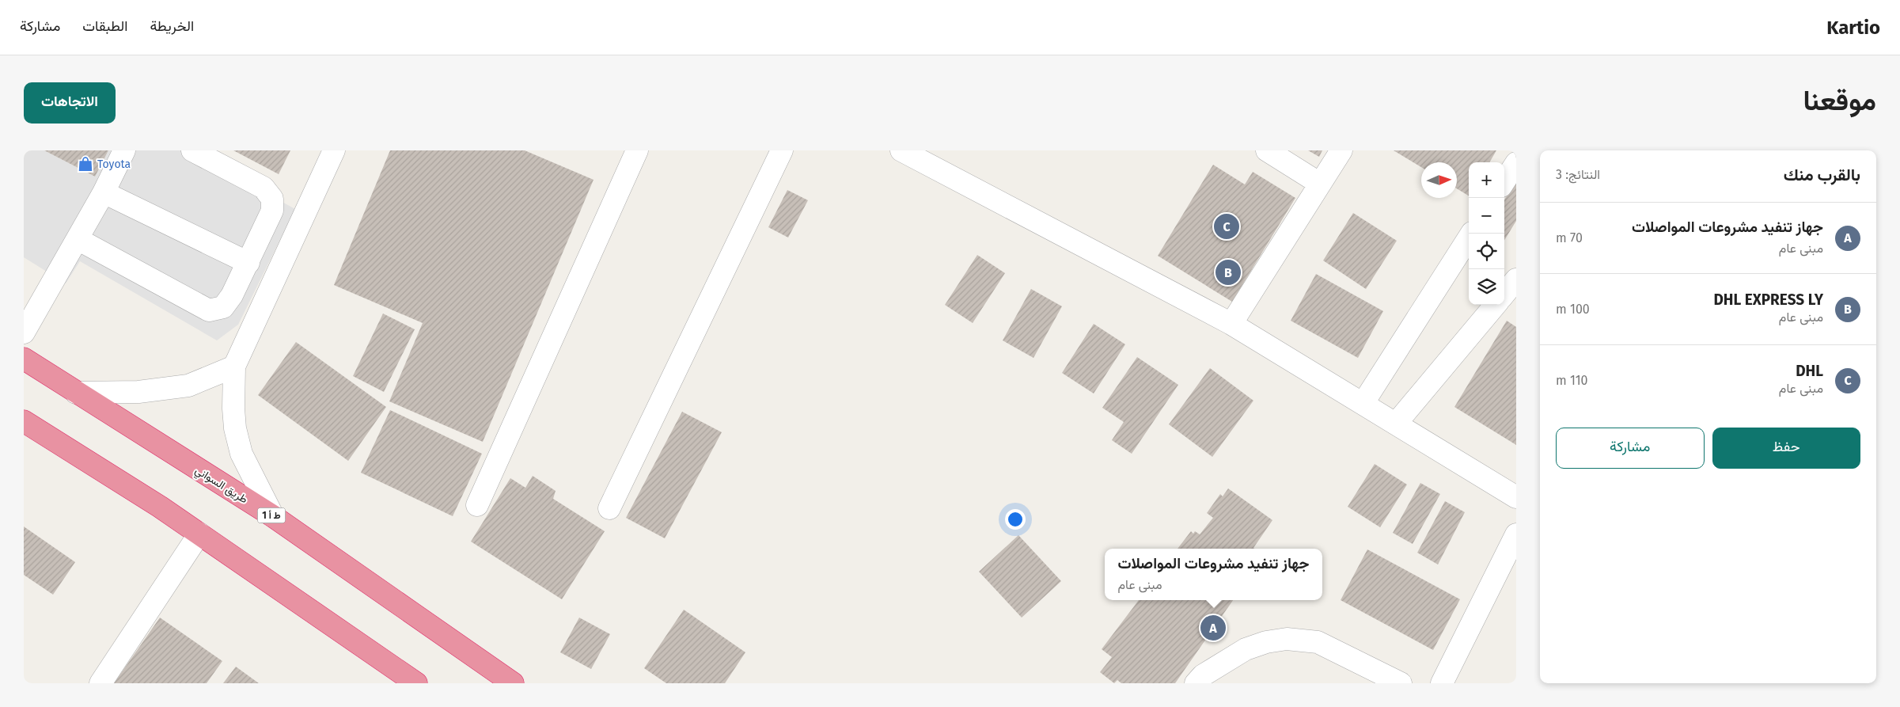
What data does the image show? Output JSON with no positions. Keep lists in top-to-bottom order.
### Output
{
  "streets": {
    "highway": ["طريق السواني", "ط أ 1"]
  },
  "places": {
    "shop": ["Toyota"]
  },
  "north": "right",
  "page": {
    "header": "Kartio",
    "nav": ["الخريطة", "الطبقات", "مشاركة"],
    "title": "موقعنا",
    "buttons": [
      "الاتجاهات",
      ["حفظ", "مشاركة"]
    ],
    "heading": ["بالقرب منك", "النتائج: 3"],
    "map_buttons": ["+", "−"],
    "list": [
      {
        "mark": "A",
        "name": "جهاز تنفيد مشروعات المواصلات",
        "note": "مبنى عام",
        "value": "70 m"
      },
      {
        "mark": "B",
        "name": "DHL EXPRESS LY",
        "note": "مبنى عام",
        "value": "100 m"
      },
      {
        "mark": "C",
        "name": "DHL",
        "note": "مبنى عام",
        "value": "110 m"
      }
    ],
    "pins": ["C", "B", "A"],
    "popup": ["جهاز تنفيد مشروعات المواصلات", "مبنى عام"]
  }
}
